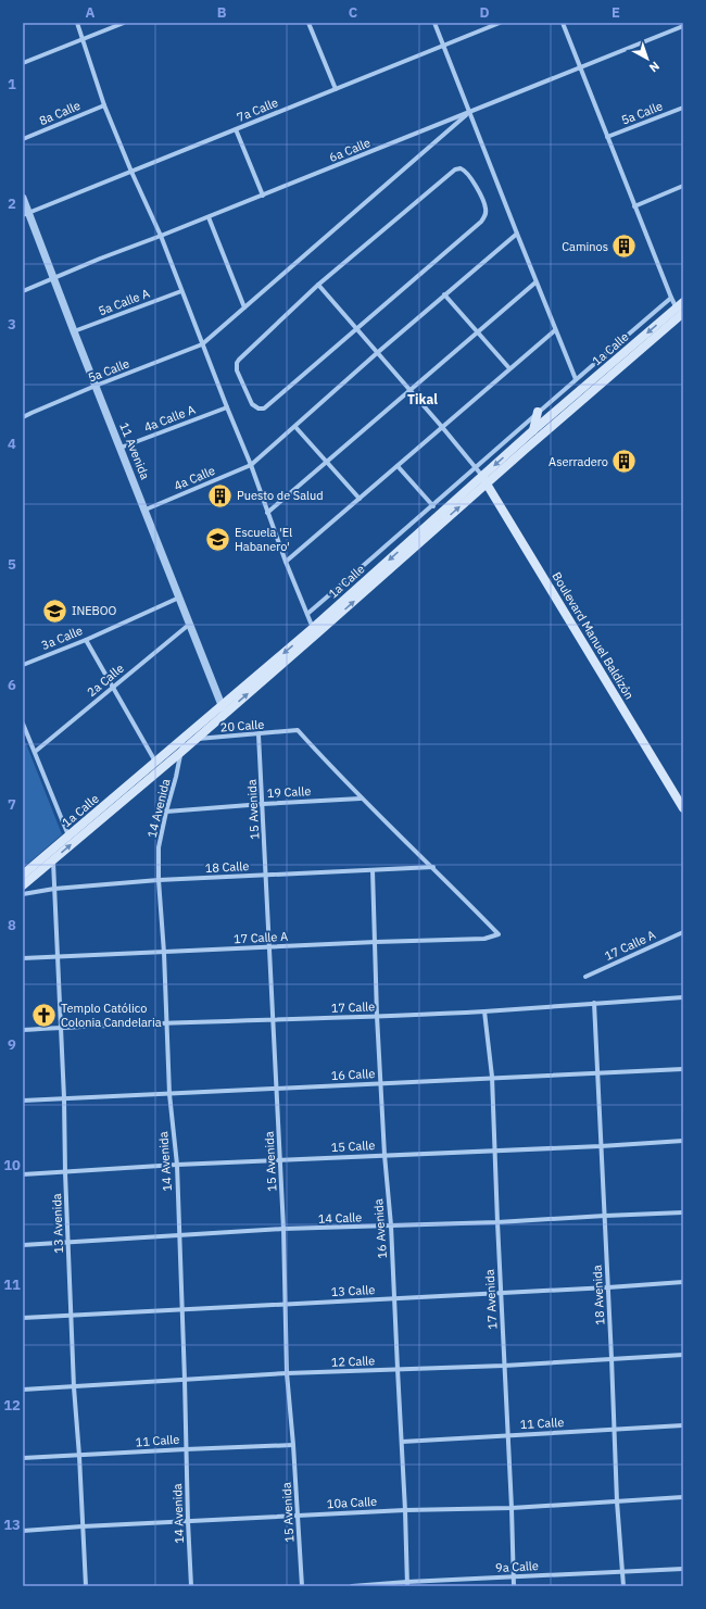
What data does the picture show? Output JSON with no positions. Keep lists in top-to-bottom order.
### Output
{
  "streets": {
    "main road": ["1a Calle", "Boulevard Manuel Baldizón"],
    "street": [
      "7a Calle",
      "8a Calle",
      "5a Calle",
      "6a Calle",
      "5a Calle A",
      "4a Calle A",
      "11 Avenida",
      "4a Calle",
      "3a Calle",
      "2a Calle",
      "20 Calle",
      "19 Calle",
      "14 Avenida",
      "15 Avenida",
      "18 Calle",
      "17 Calle A",
      "17 Calle",
      "16 Calle",
      "15 Calle",
      "14 Calle",
      "13 Avenida",
      "16 Avenida",
      "13 Calle",
      "18 Avenida",
      "17 Avenida",
      "12 Calle",
      "11 Calle",
      "10a Calle",
      "9a Calle"
    ]
  },
  "crossings": [
    ["7a Calle", "11 Avenida"],
    ["5a Calle", "6a Calle"],
    ["5a Calle", "11 Avenida"],
    ["6a Calle", "11 Avenida"],
    ["5a Calle A", "11 Avenida"],
    ["1a Calle", "11 Avenida"],
    ["1a Calle", "Boulevard Manuel Baldizón"],
    ["1a Calle", "20 Calle"],
    ["1a Calle", "14 Avenida"],
    ["1a Calle", "13 Avenida"],
    ["4a Calle A", "11 Avenida"],
    ["11 Avenida", "4a Calle"],
    ["11 Avenida", "3a Calle"],
    ["11 Avenida", "2a Calle"],
    ["20 Calle", "19 Calle"],
    ["20 Calle", "15 Avenida"],
    ["19 Calle", "14 Avenida"],
    ["19 Calle", "15 Avenida"],
    ["14 Avenida", "18 Calle"],
    ["14 Avenida", "17 Calle A"],
    ["14 Avenida", "17 Calle"],
    ["14 Avenida", "16 Calle"],
    ["14 Avenida", "15 Calle"],
    ["14 Avenida", "14 Calle"],
    ["14 Avenida", "13 Calle"],
    ["14 Avenida", "12 Calle"],
    ["14 Avenida", "11 Calle"],
    ["14 Avenida", "10a Calle"],
    ["15 Avenida", "18 Calle"],
    ["15 Avenida", "17 Calle A"],
    ["15 Avenida", "17 Calle"],
    ["15 Avenida", "16 Calle"],
    ["15 Avenida", "15 Calle"],
    ["15 Avenida", "14 Calle"],
    ["15 Avenida", "13 Calle"],
    ["15 Avenida", "12 Calle"],
    ["15 Avenida", "11 Calle"],
    ["15 Avenida", "10a Calle"],
    ["18 Calle", "17 Calle A"],
    ["18 Calle", "13 Avenida"],
    ["18 Calle", "16 Avenida"],
    ["17 Calle A", "13 Avenida"],
    ["17 Calle A", "16 Avenida"],
    ["17 Calle", "13 Avenida"],
    ["17 Calle", "16 Avenida"],
    ["17 Calle", "18 Avenida"],
    ["17 Calle", "17 Avenida"],
    ["16 Calle", "13 Avenida"],
    ["16 Calle", "16 Avenida"],
    ["16 Calle", "18 Avenida"],
    ["16 Calle", "17 Avenida"],
    ["15 Calle", "13 Avenida"],
    ["15 Calle", "16 Avenida"],
    ["15 Calle", "18 Avenida"],
    ["15 Calle", "17 Avenida"],
    ["14 Calle", "13 Avenida"],
    ["14 Calle", "16 Avenida"],
    ["14 Calle", "18 Avenida"],
    ["14 Calle", "17 Avenida"],
    ["13 Avenida", "13 Calle"],
    ["13 Avenida", "12 Calle"],
    ["13 Avenida", "11 Calle"],
    ["13 Avenida", "10a Calle"],
    ["16 Avenida", "13 Calle"],
    ["16 Avenida", "12 Calle"],
    ["16 Avenida", "11 Calle"],
    ["16 Avenida", "10a Calle"],
    ["16 Avenida", "9a Calle"],
    ["13 Calle", "18 Avenida"],
    ["13 Calle", "17 Avenida"],
    ["18 Avenida", "12 Calle"],
    ["18 Avenida", "11 Calle"],
    ["18 Avenida", "10a Calle"],
    ["18 Avenida", "9a Calle"],
    ["17 Avenida", "12 Calle"],
    ["17 Avenida", "11 Calle"],
    ["17 Avenida", "10a Calle"],
    ["17 Avenida", "9a Calle"]
  ],
  "districts": ["Tikal"],
  "places": {
    "building": ["Caminos", "Aserradero", "Puesto de Salud"],
    "school or university": ["Escuela 'El Habanero'", "INEBOO"],
    "church": ["Templo Católico Colonia Candelaria"]
  },
  "north": "bottom right",
  "grid": {
    "columns": [
      "A",
      "B",
      "C",
      "D",
      "E"
    ],
    "rows": [
      "1",
      "2",
      "3",
      "4",
      "5",
      "6",
      "7",
      "8",
      "9",
      "10",
      "11",
      "12",
      "13"
    ]
  }
}
